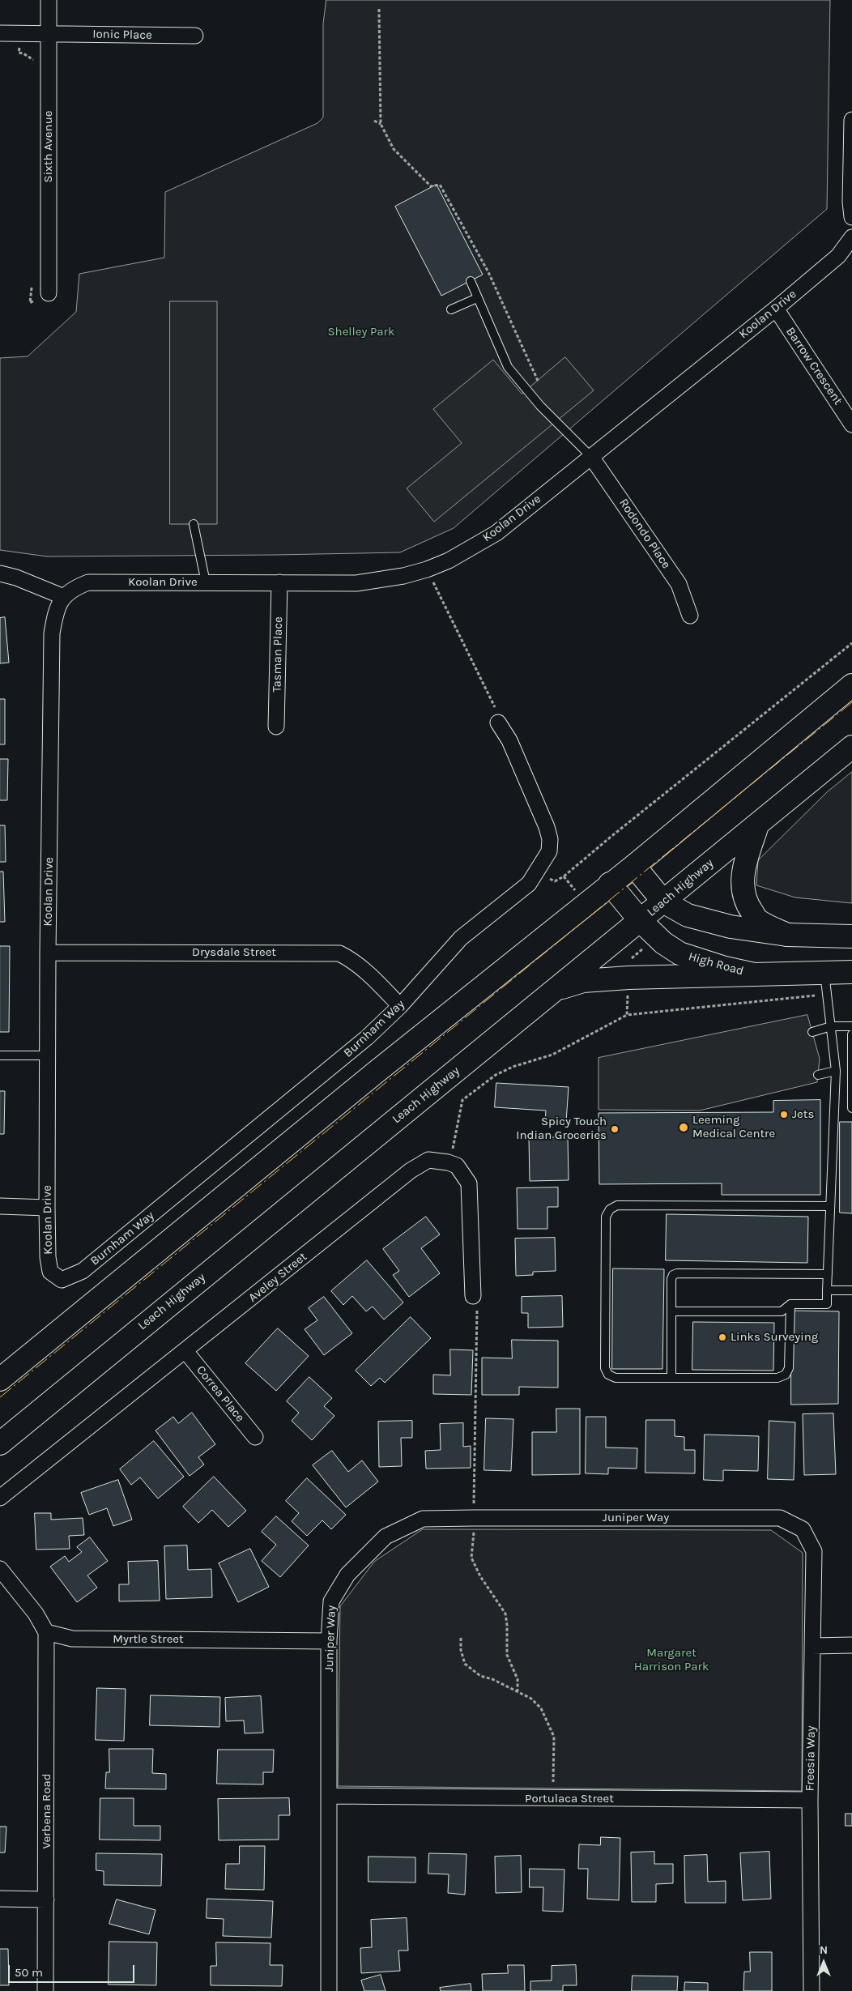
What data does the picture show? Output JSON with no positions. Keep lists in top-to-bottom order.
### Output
{
  "streets": {
    "main road": ["Leach Highway", "High Road"],
    "street": [
      "Ionic Place",
      "Sixth Avenue",
      "Koolan Drive",
      "Barrow Crescent",
      "Rodondo Place",
      "Tasman Place",
      "Drysdale Street",
      "Burnham Way",
      "Aveley Street",
      "Correa Place",
      "Juniper Way",
      "Myrtle Street",
      "Freesia Way",
      "Portulaca Street",
      "Verbena Road"
    ]
  },
  "crossings": [
    ["Ionic Place", "Sixth Avenue"],
    ["Koolan Drive", "Barrow Crescent"],
    ["Koolan Drive", "Rodondo Place"],
    ["Koolan Drive", "Tasman Place"],
    ["Koolan Drive", "Drysdale Street"],
    ["Koolan Drive", "Burnham Way"],
    ["Leach Highway", "High Road"],
    ["Drysdale Street", "Burnham Way"],
    ["Aveley Street", "Correa Place"],
    ["Juniper Way", "Myrtle Street"],
    ["Juniper Way", "Freesia Way"],
    ["Juniper Way", "Portulaca Street"],
    ["Myrtle Street", "Verbena Road"],
    ["Freesia Way", "Portulaca Street"]
  ],
  "parks": ["Shelley Park", "Margaret Harrison Park"],
  "places": [
    "Jets",
    "Leeming Medical Centre",
    "Spicy Touch Indian Groceries",
    "Links Surveying"
  ],
  "scale_bar": "50 m",
  "north": "top"
}
